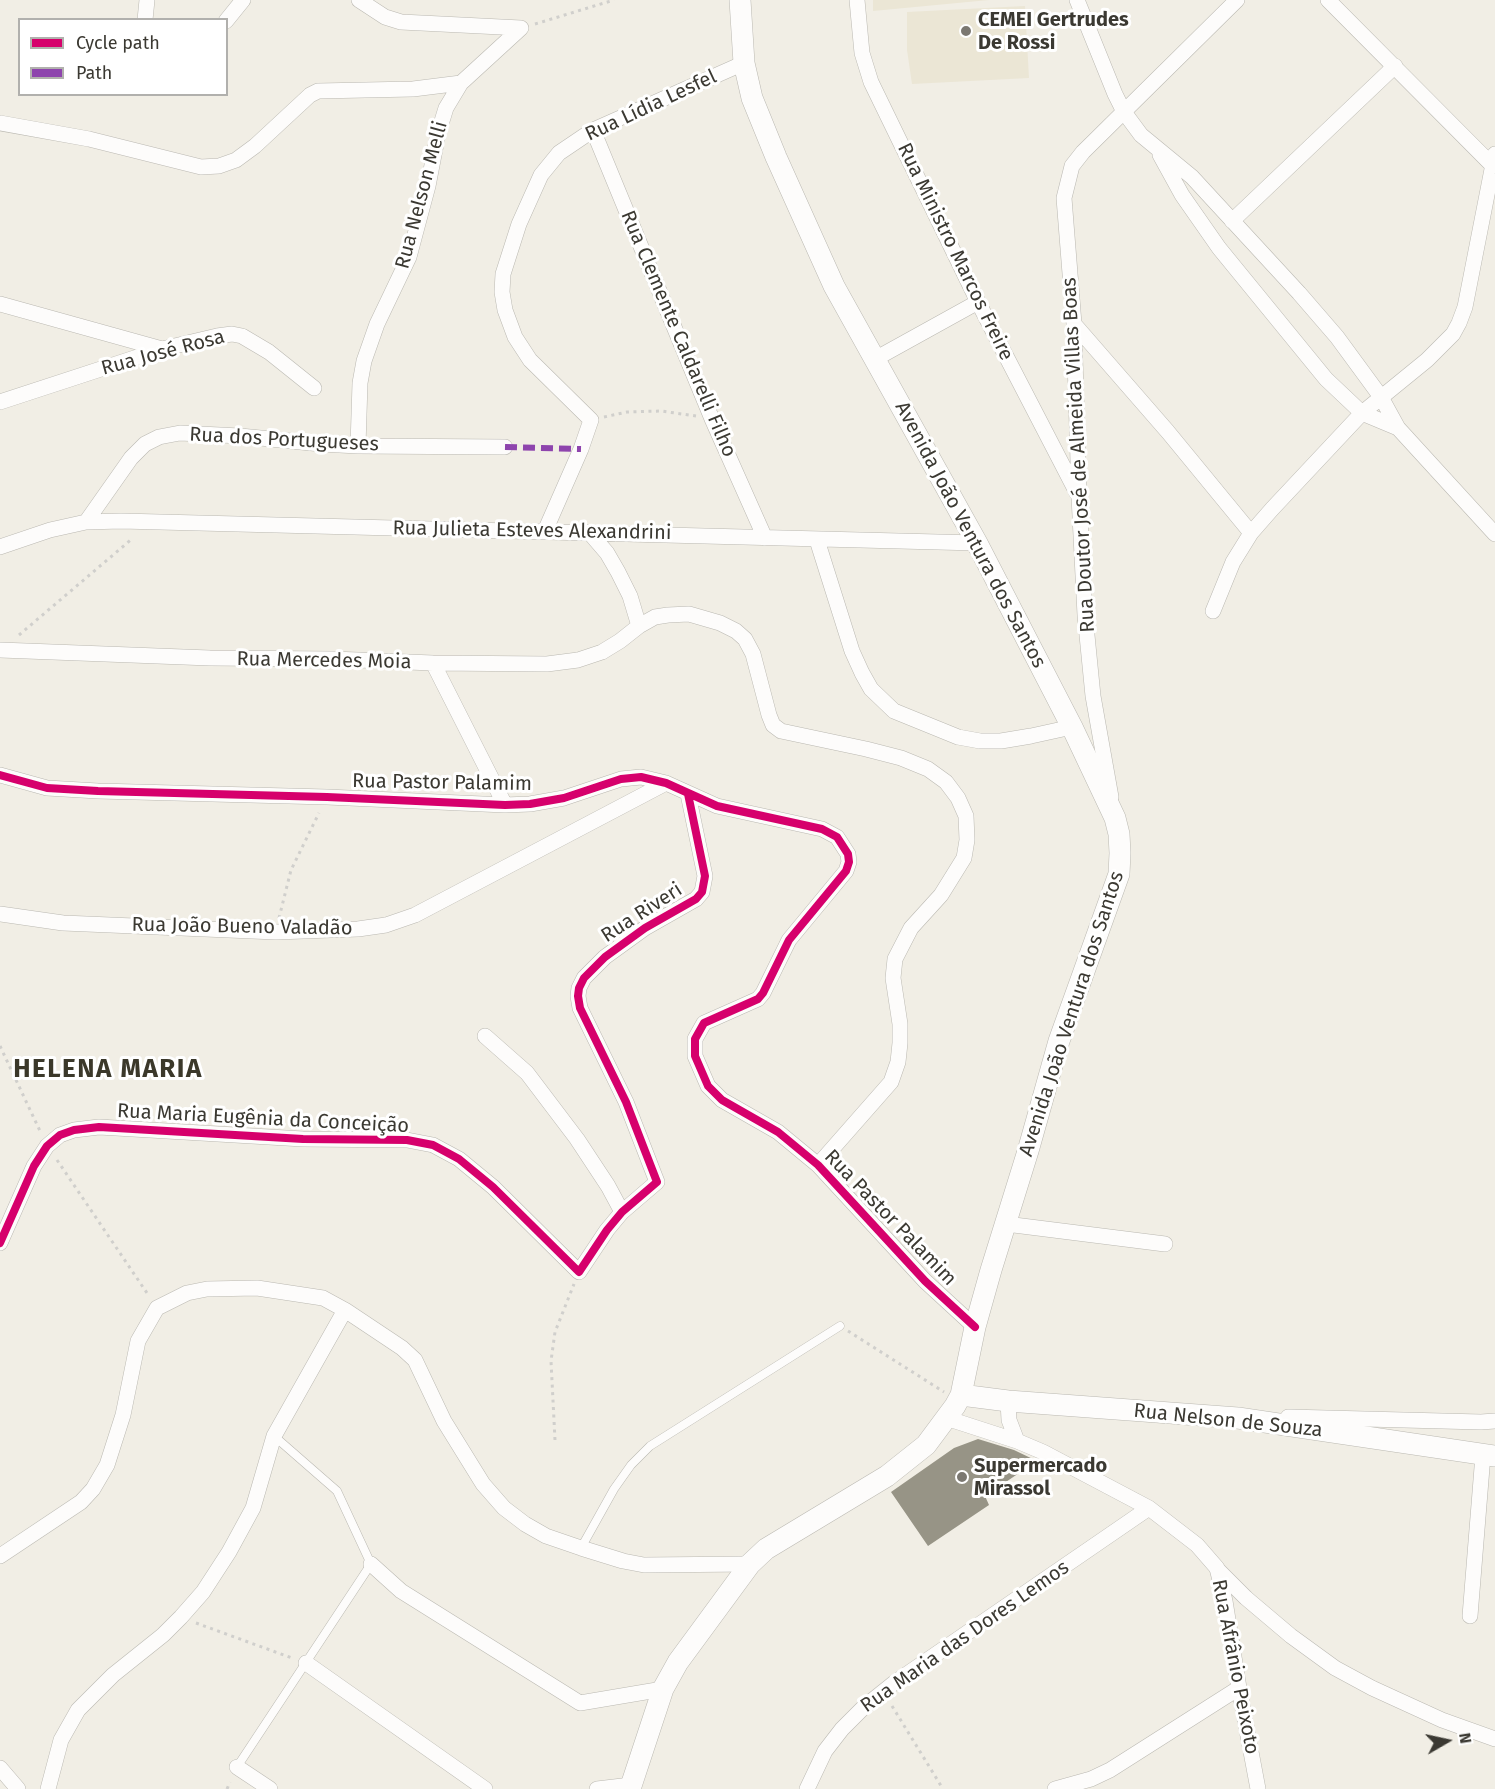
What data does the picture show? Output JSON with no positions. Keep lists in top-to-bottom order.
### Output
{
  "streets": {
    "main road": ["Avenida João Ventura dos Santos", "Rua Nelson de Souza"],
    "street": [
      "Rua Lídia Lesfel",
      "Rua Nelson Melli",
      "Rua Ministro Marcos Freire",
      "Rua Clemente Caldarelli Filho",
      "Rua José Rosa",
      "Rua dos Portugueses",
      "Rua Doutor José de Almeida Villas Boas",
      "Rua Julieta Esteves Alexandrini",
      "Rua Mercedes Moia",
      "Rua Pastor Palamim",
      "Rua Riveri",
      "Rua João Bueno Valadão",
      "Rua Maria Eugênia da Conceição",
      "Rua Maria das Dores Lemos",
      "Rua Afrânio Peixoto"
    ]
  },
  "crossings": [
    ["Rua Lídia Lesfel", "Rua Clemente Caldarelli Filho"],
    ["Rua Lídia Lesfel", "Avenida João Ventura dos Santos"],
    ["Rua Nelson Melli", "Rua dos Portugueses"],
    ["Rua Ministro Marcos Freire", "Rua Doutor José de Almeida Villas Boas"],
    ["Rua Clemente Caldarelli Filho", "Rua Julieta Esteves Alexandrini"],
    ["Rua dos Portugueses", "Rua Julieta Esteves Alexandrini"],
    ["Rua Doutor José de Almeida Villas Boas", "Avenida João Ventura dos Santos"],
    ["Rua Julieta Esteves Alexandrini", "Avenida João Ventura dos Santos"],
    ["Avenida João Ventura dos Santos", "Rua Pastor Palamim"],
    ["Avenida João Ventura dos Santos", "Rua Nelson de Souza"],
    ["Avenida João Ventura dos Santos", "Rua Afrânio Peixoto"],
    ["Rua Mercedes Moia", "Rua Pastor Palamim"],
    ["Rua Pastor Palamim", "Rua Riveri"],
    ["Rua Pastor Palamim", "Rua João Bueno Valadão"],
    ["Rua Maria das Dores Lemos", "Rua Afrânio Peixoto"]
  ],
  "districts": ["HELENA MARIA"],
  "places": ["CEMEI Gertrudes De Rossi", "Supermercado Mirassol"],
  "legend": ["Cycle path", "Path"],
  "north": "right"
}
